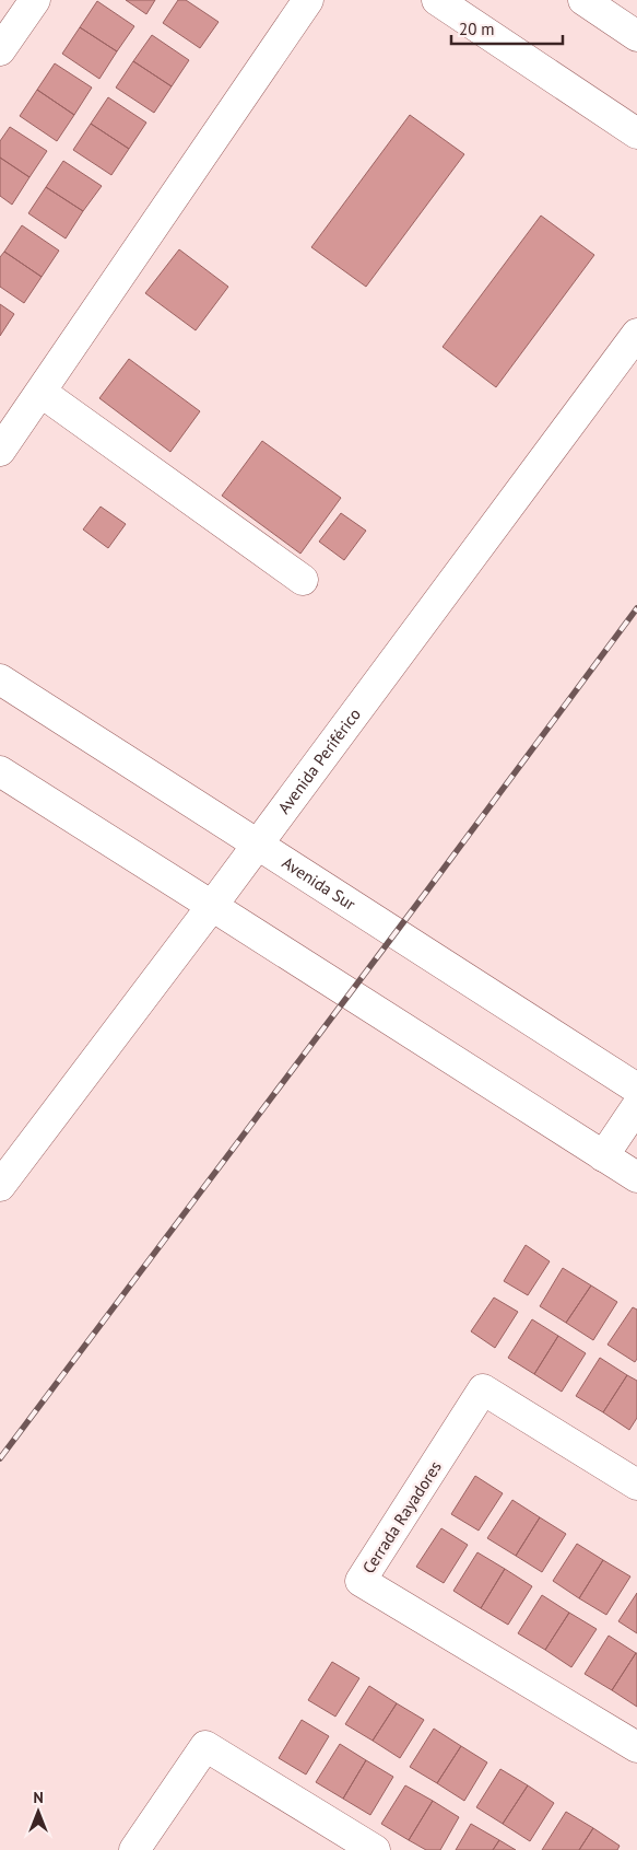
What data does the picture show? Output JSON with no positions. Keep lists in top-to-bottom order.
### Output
{
  "streets": {
    "street": ["Avenida Periférico", "Avenida Sur", "Cerrada Rayadores"]
  },
  "crossings": [
    ["Avenida Periférico", "Avenida Sur"]
  ],
  "scale_bar": "20 m",
  "north": "top"
}
